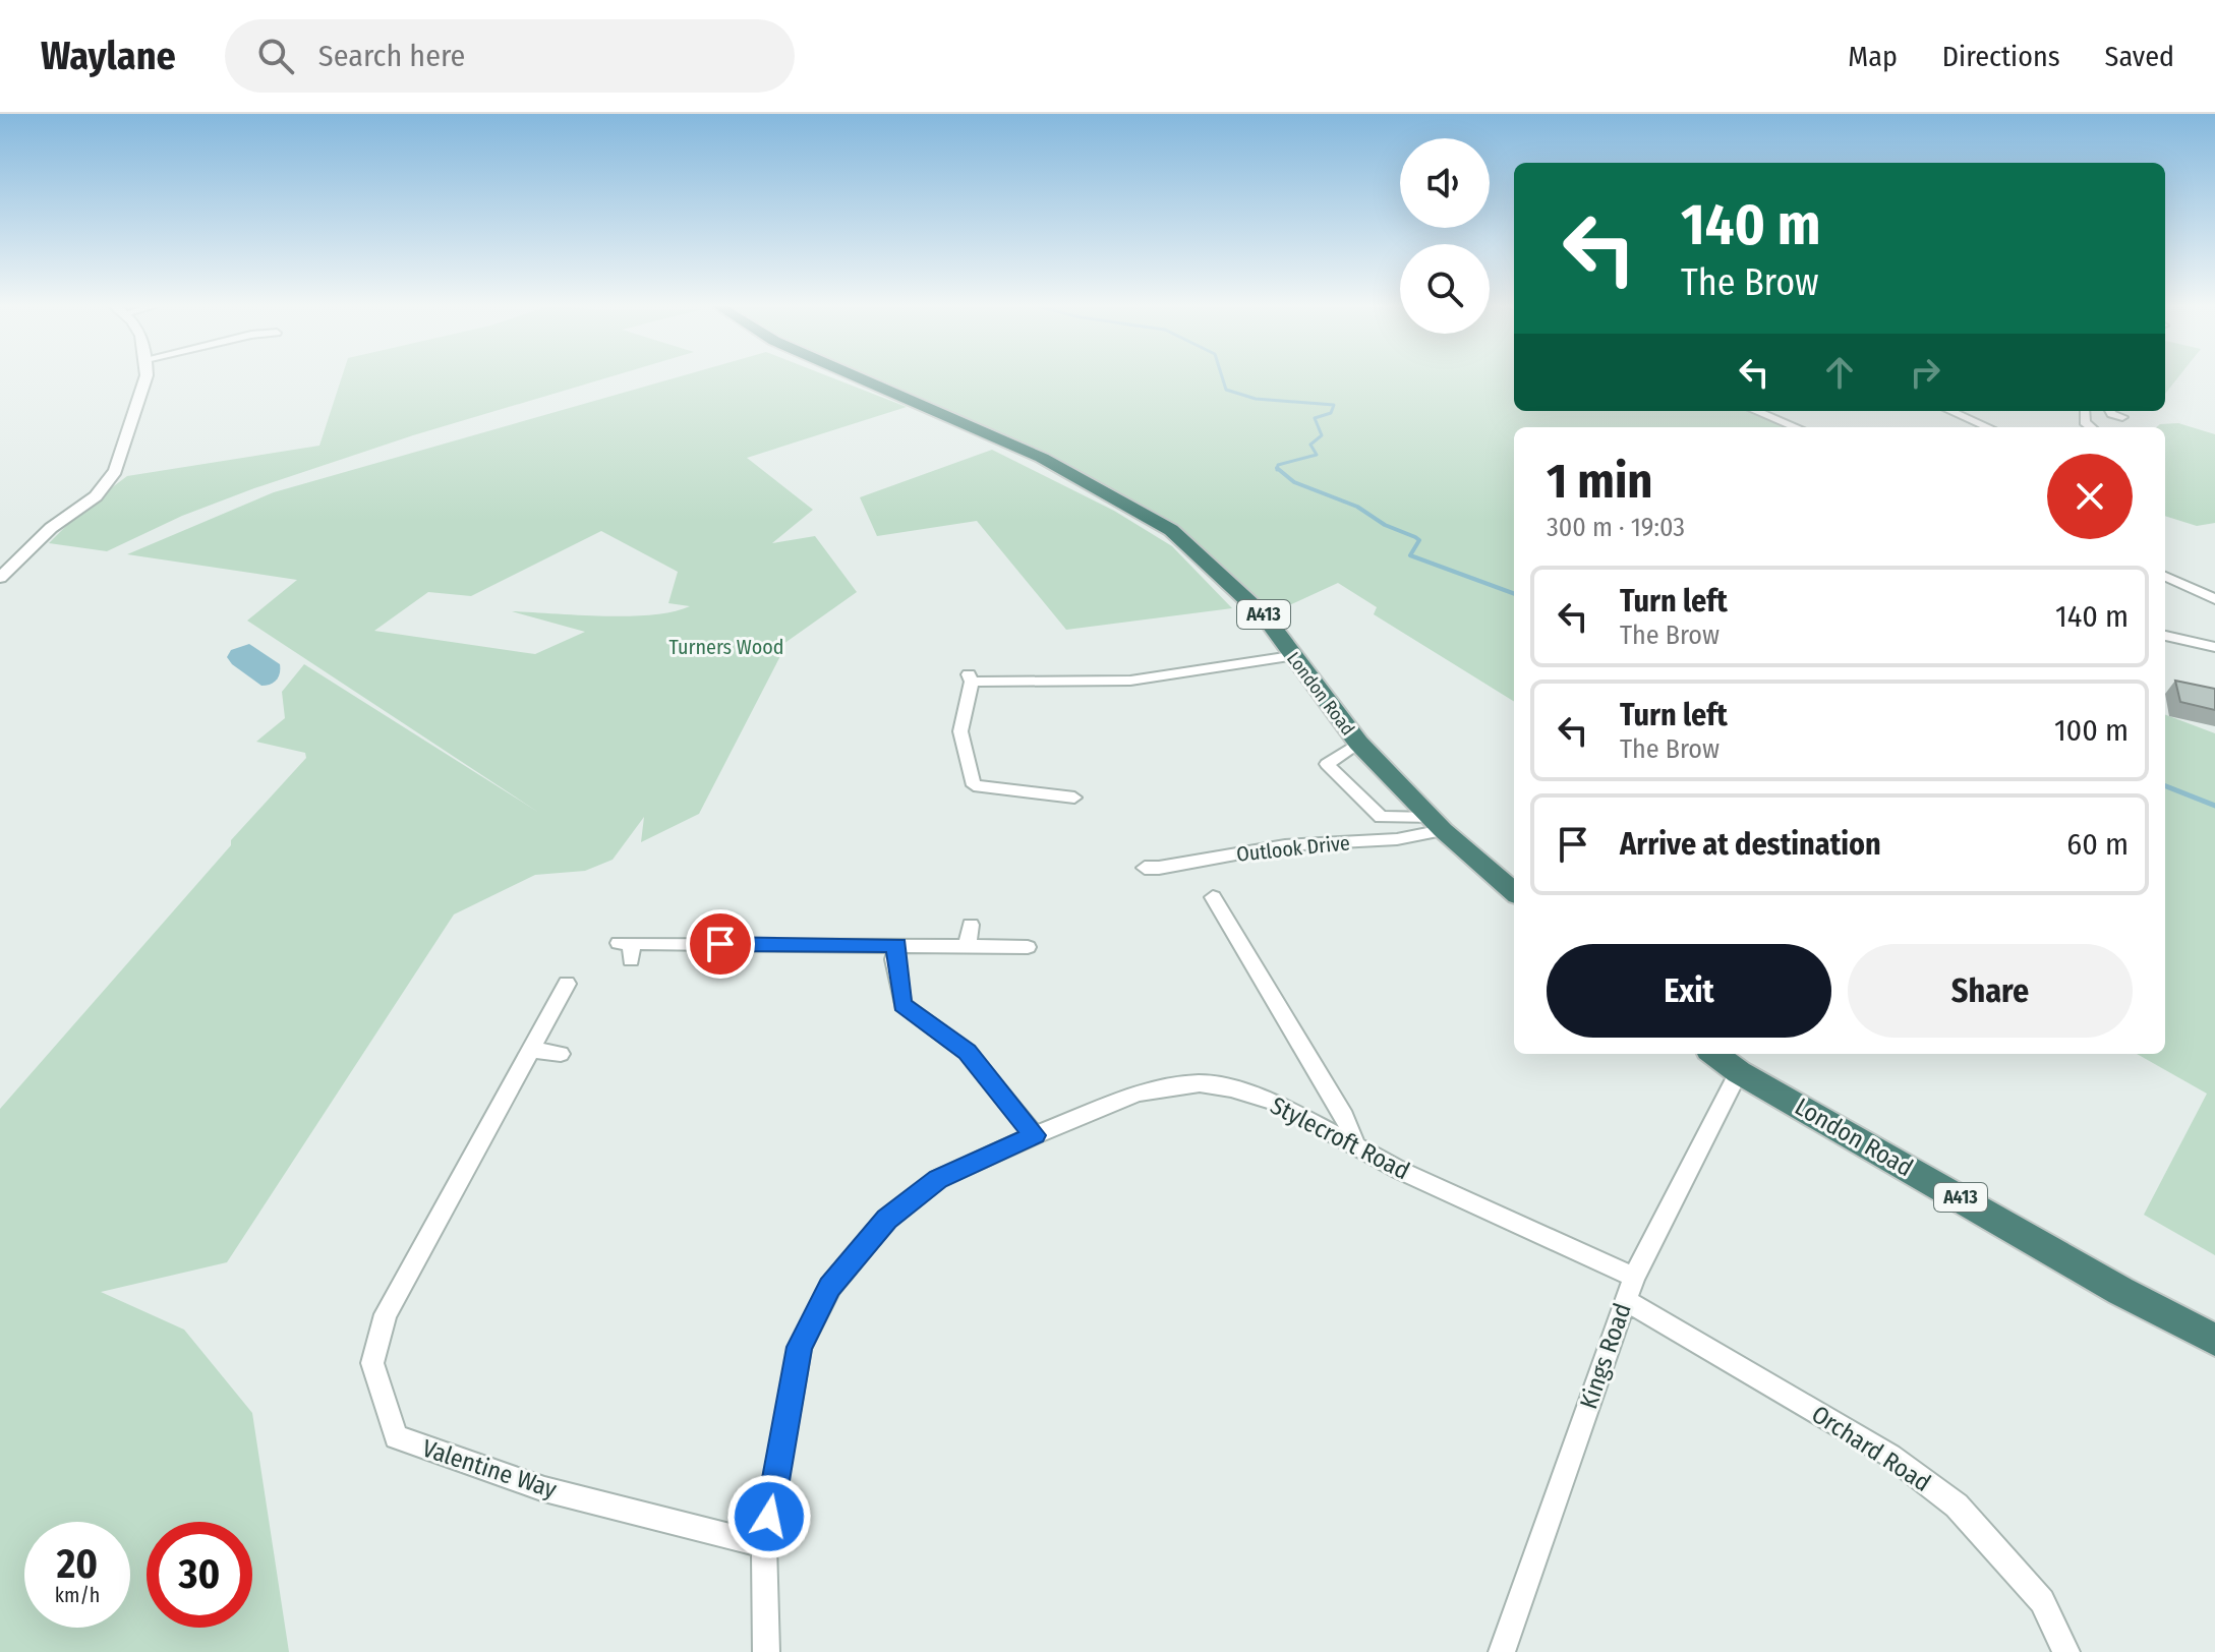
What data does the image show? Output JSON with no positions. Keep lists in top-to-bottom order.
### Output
{
  "streets": {
    "highway": ["A413", "London Road"],
    "street": [
      "Outlook Drive",
      "Stylecroft Road",
      "Kings Road",
      "Orchard Road",
      "Valentine Way"
    ]
  },
  "crossings": [
    ["London Road", "Outlook Drive"],
    ["London Road", "Kings Road"],
    ["Stylecroft Road", "Kings Road"],
    ["Stylecroft Road", "Valentine Way"],
    ["Kings Road", "Orchard Road"]
  ],
  "parks": ["Turners Wood"],
  "page": {
    "header": "Waylane",
    "search": "Search here",
    "nav": ["Map", "Directions", "Saved"],
    "turn": ["140 m", "The Brow"],
    "heading": ["1 min", "300 m · 19:03"],
    "list": [
      {
        "name": "Turn left",
        "note": "The Brow",
        "value": "140 m"
      },
      {
        "name": "Turn left",
        "note": "The Brow",
        "value": "100 m"
      },
      {
        "name": "Arrive at destination",
        "value": "60 m"
      }
    ],
    "buttons": ["Exit", "Share"],
    "speed": "20 km/h",
    "limit": "30"
  }
}
